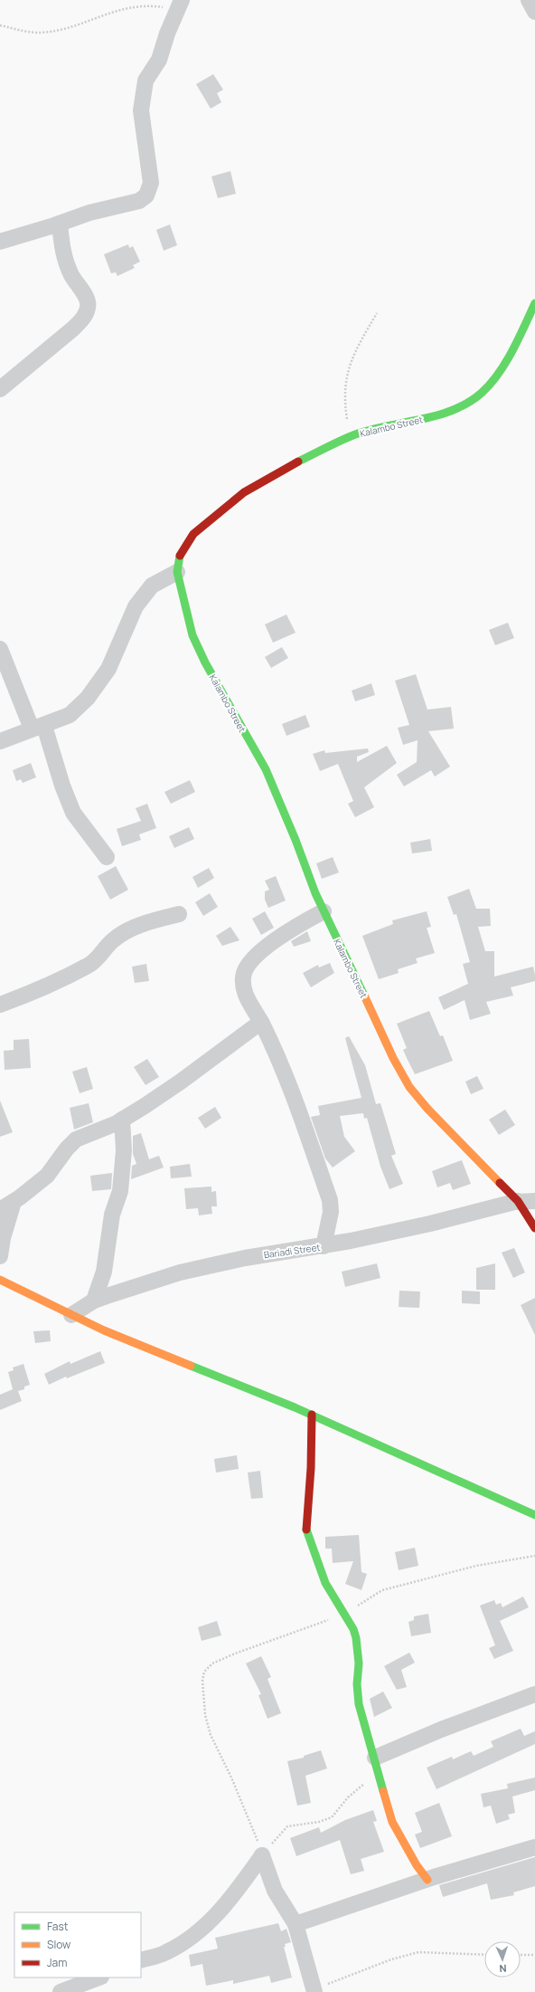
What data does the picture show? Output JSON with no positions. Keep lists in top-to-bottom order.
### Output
{
  "streets": {
    "street": ["Kalambo Street", "Bariadi Street"]
  },
  "crossings": [
    ["Kalambo Street", "Bariadi Street"]
  ],
  "legend": ["Fast", "Slow", "Jam"],
  "north": "bottom"
}
